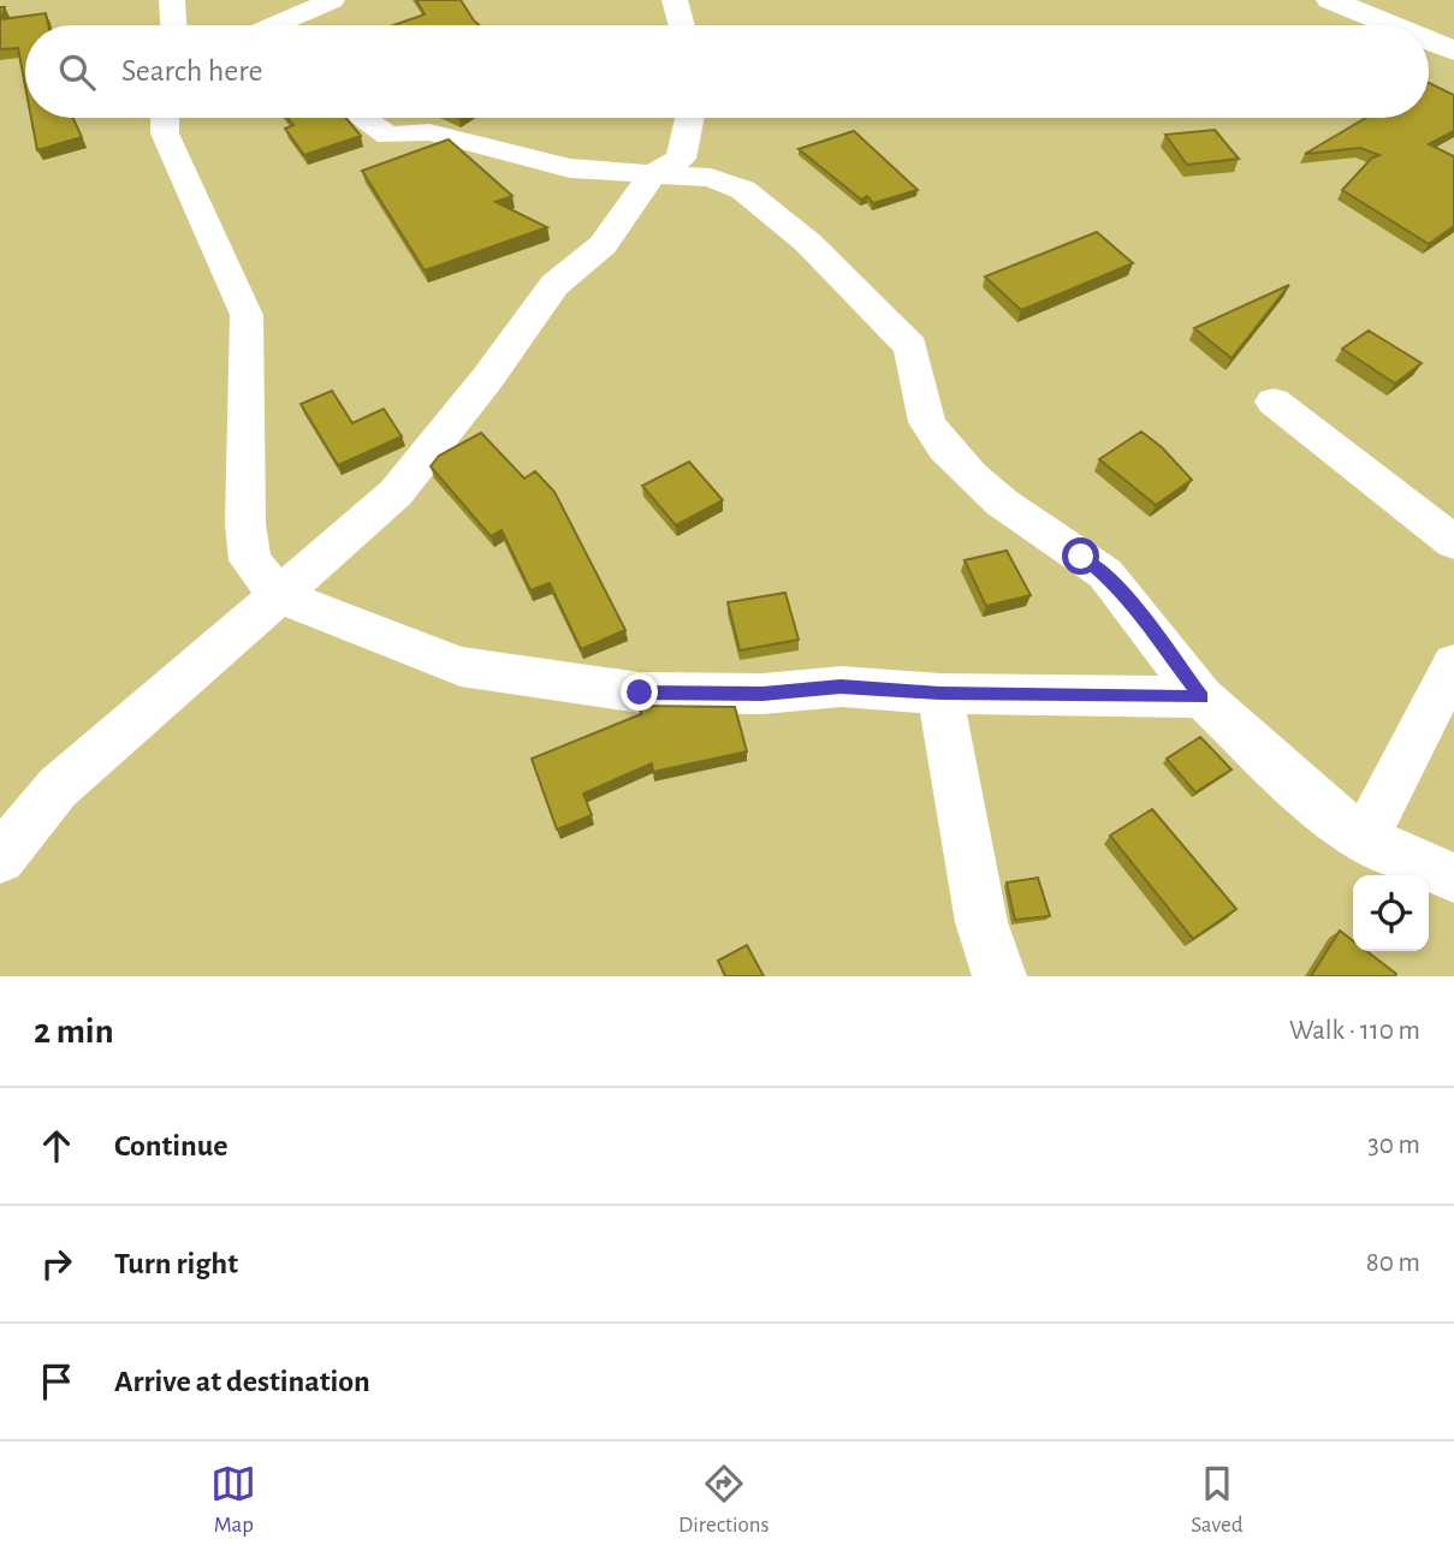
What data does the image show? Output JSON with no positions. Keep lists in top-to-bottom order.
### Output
{
  "page": {
    "search": "Search here",
    "heading": ["2 min", "Walk · 110 m"],
    "list": [
      ["Continue", "30 m"],
      ["Turn right", "80 m"],
      "Arrive at destination"
    ],
    "nav": ["Map", "Directions", "Saved"]
  }
}
